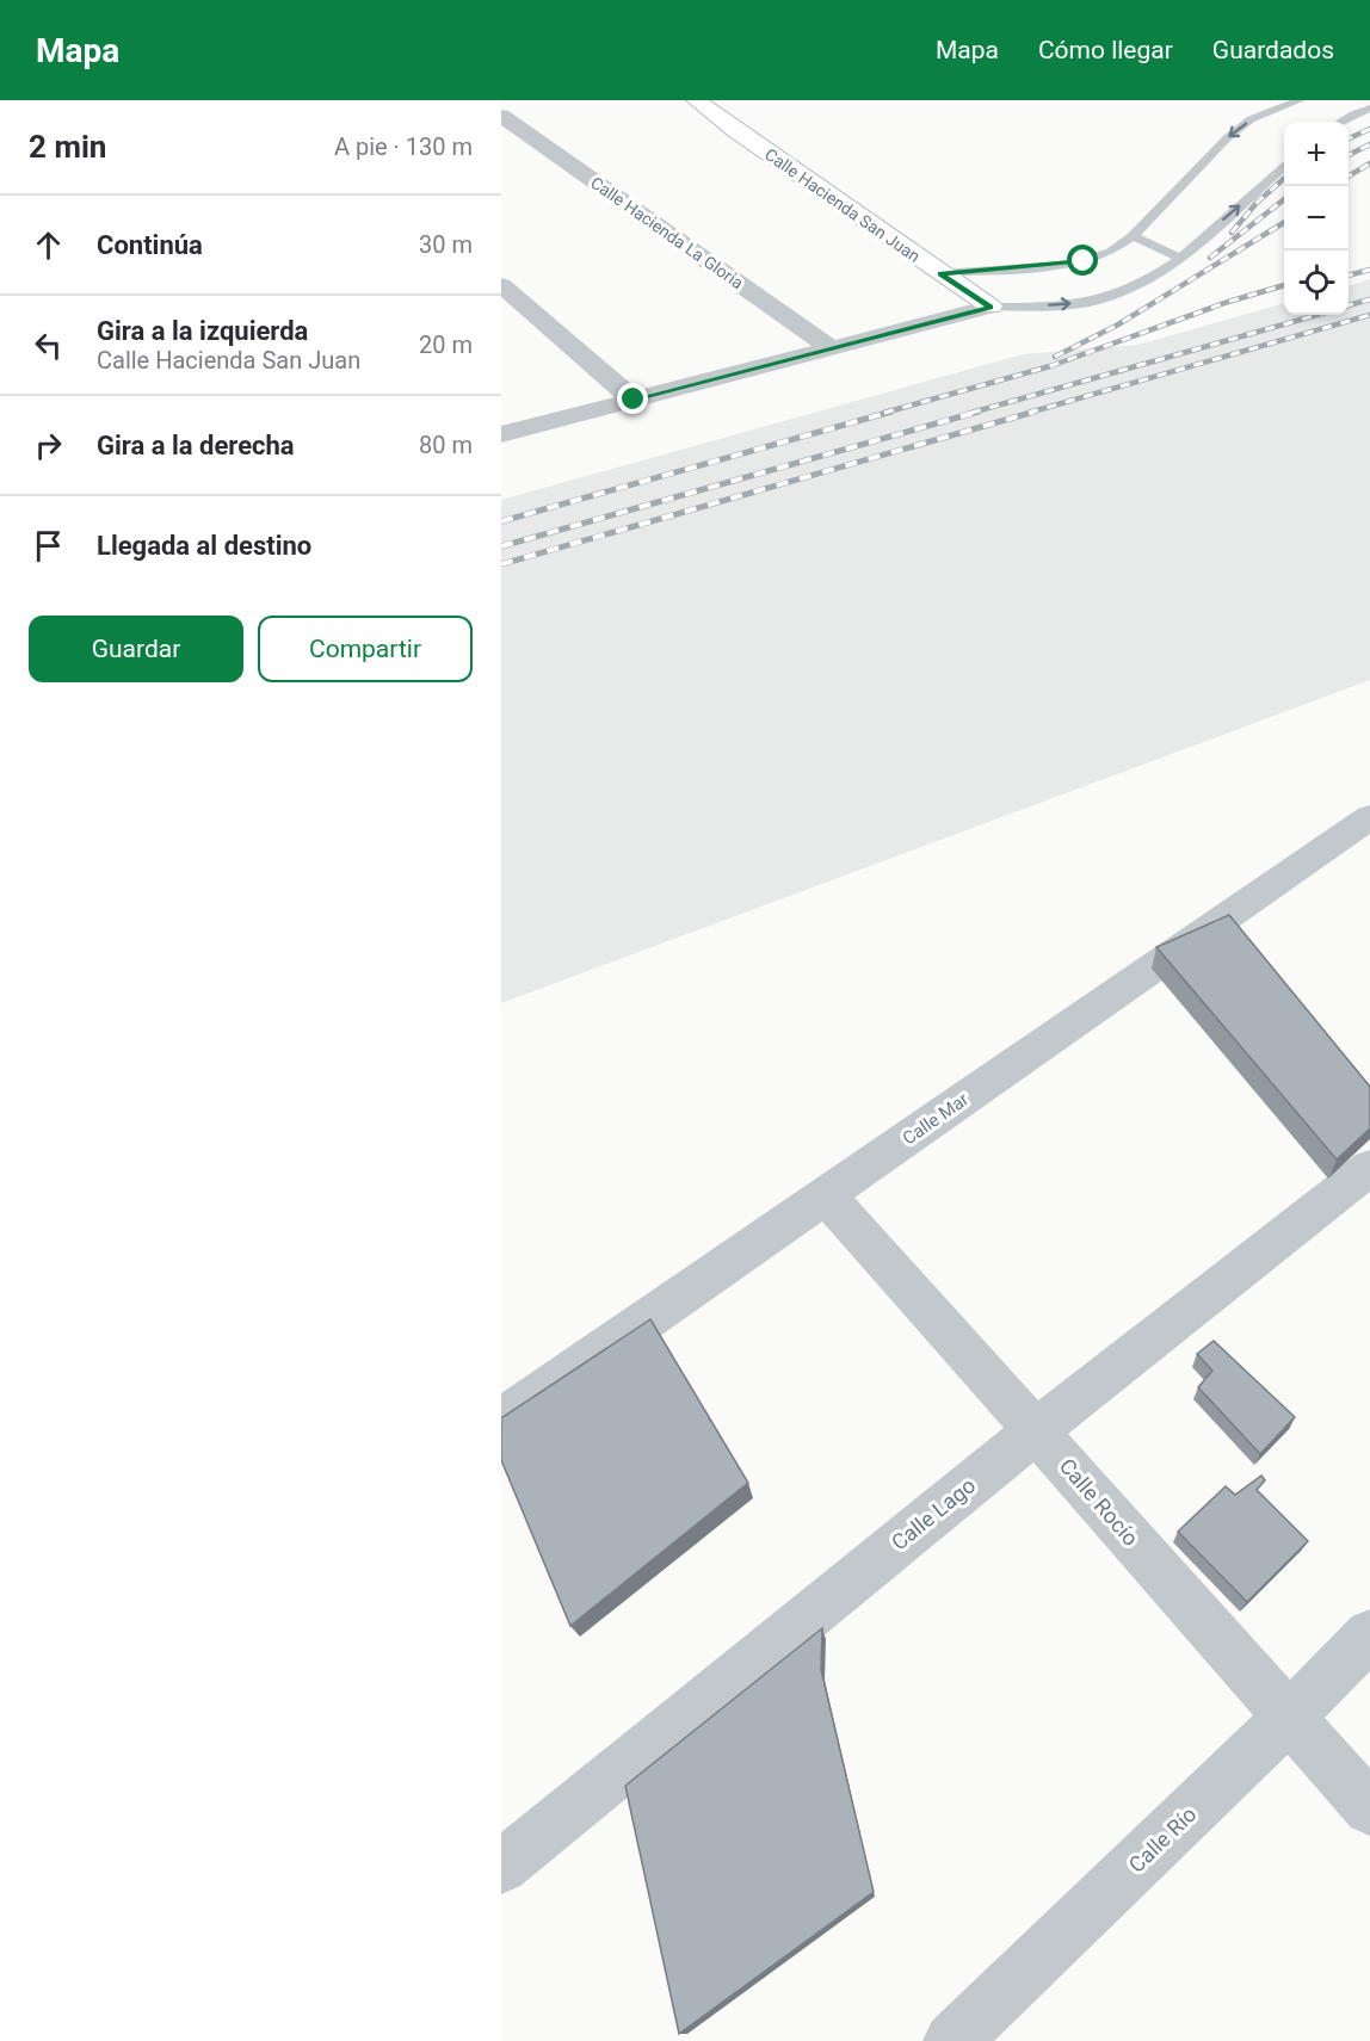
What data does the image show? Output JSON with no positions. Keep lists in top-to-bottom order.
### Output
{
  "streets": {
    "main road": ["Calle Hacienda San Juan"],
    "street": [
      "Calle Hacienda La Gloria",
      "Calle Mar",
      "Calle Rocío",
      "Calle Lago",
      "Calle Río"
    ]
  },
  "crossings": [
    ["Calle Mar", "Calle Rocío"],
    ["Calle Rocío", "Calle Lago"],
    ["Calle Rocío", "Calle Río"]
  ],
  "page": {
    "header": "Mapa",
    "nav": ["Mapa", "Cómo llegar", "Guardados"],
    "heading": ["2 min", "A pie · 130 m"],
    "map_buttons": ["+", "−"],
    "list": [
      ["Continúa", "30 m"],
      ["Gira a la izquierda", "Calle Hacienda San Juan", "20 m"],
      ["Gira a la derecha", "80 m"],
      "Llegada al destino"
    ],
    "buttons": ["Guardar", "Compartir"]
  }
}
